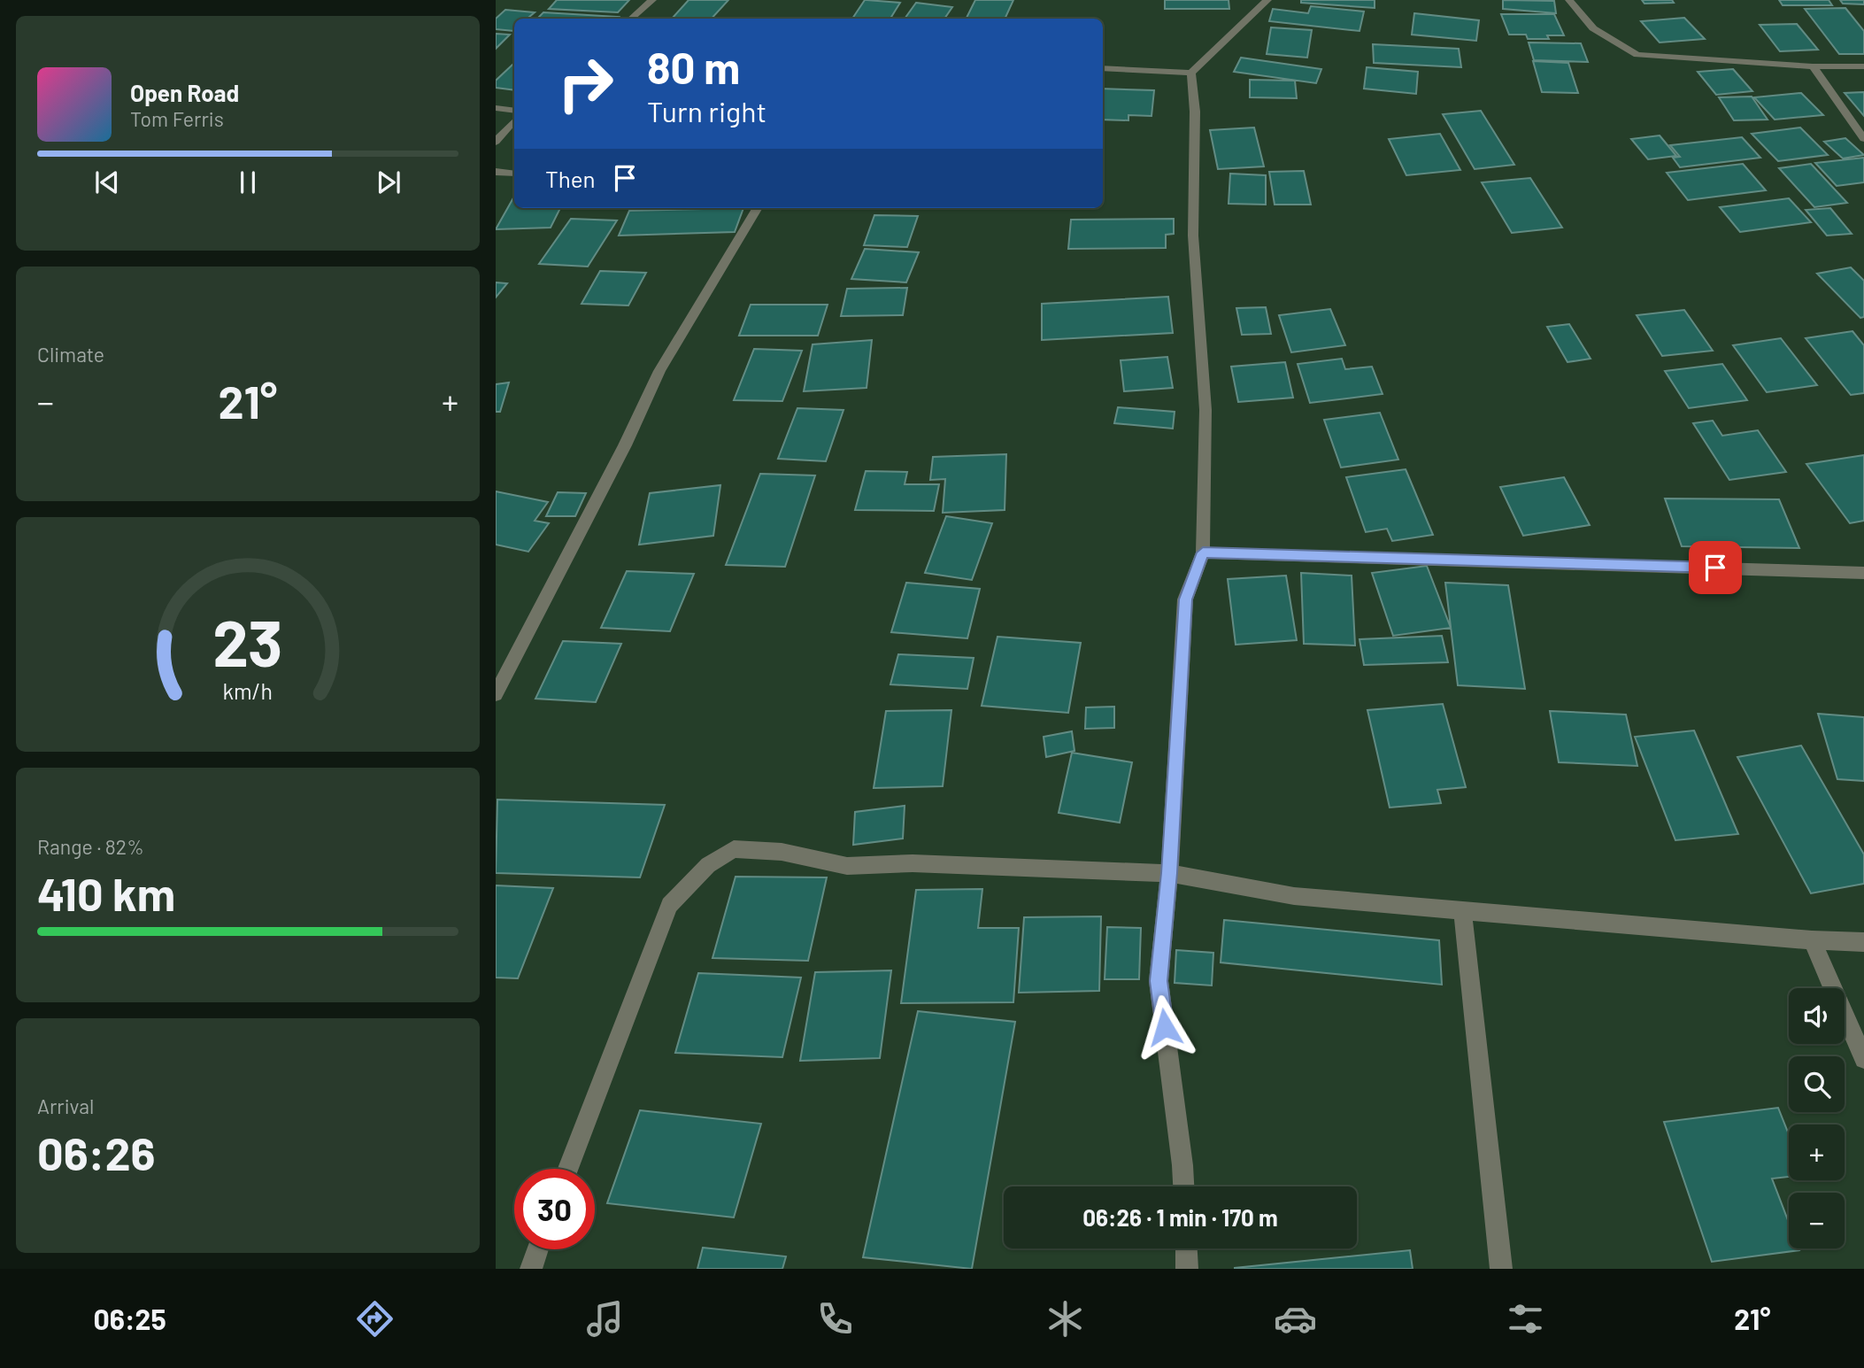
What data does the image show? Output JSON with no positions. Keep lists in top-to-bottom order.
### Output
{
  "page": {
    "turn": ["80 m", "Turn right"],
    "song": ["Open Road", "Tom Ferris"],
    "then": "Then",
    "tile": [
      "Climate",
      ["Range · 82%", "410 km"],
      ["Arrival", "06:26"]
    ],
    "heat": ["−", "21°", "+"],
    "map_buttons": ["+", "−"],
    "limit": "30",
    "trip": "06:26 · 1 min · 170 m",
    "tabs": ["06:25", "21°"],
    "gauge": ["23", "km/h"]
  }
}
